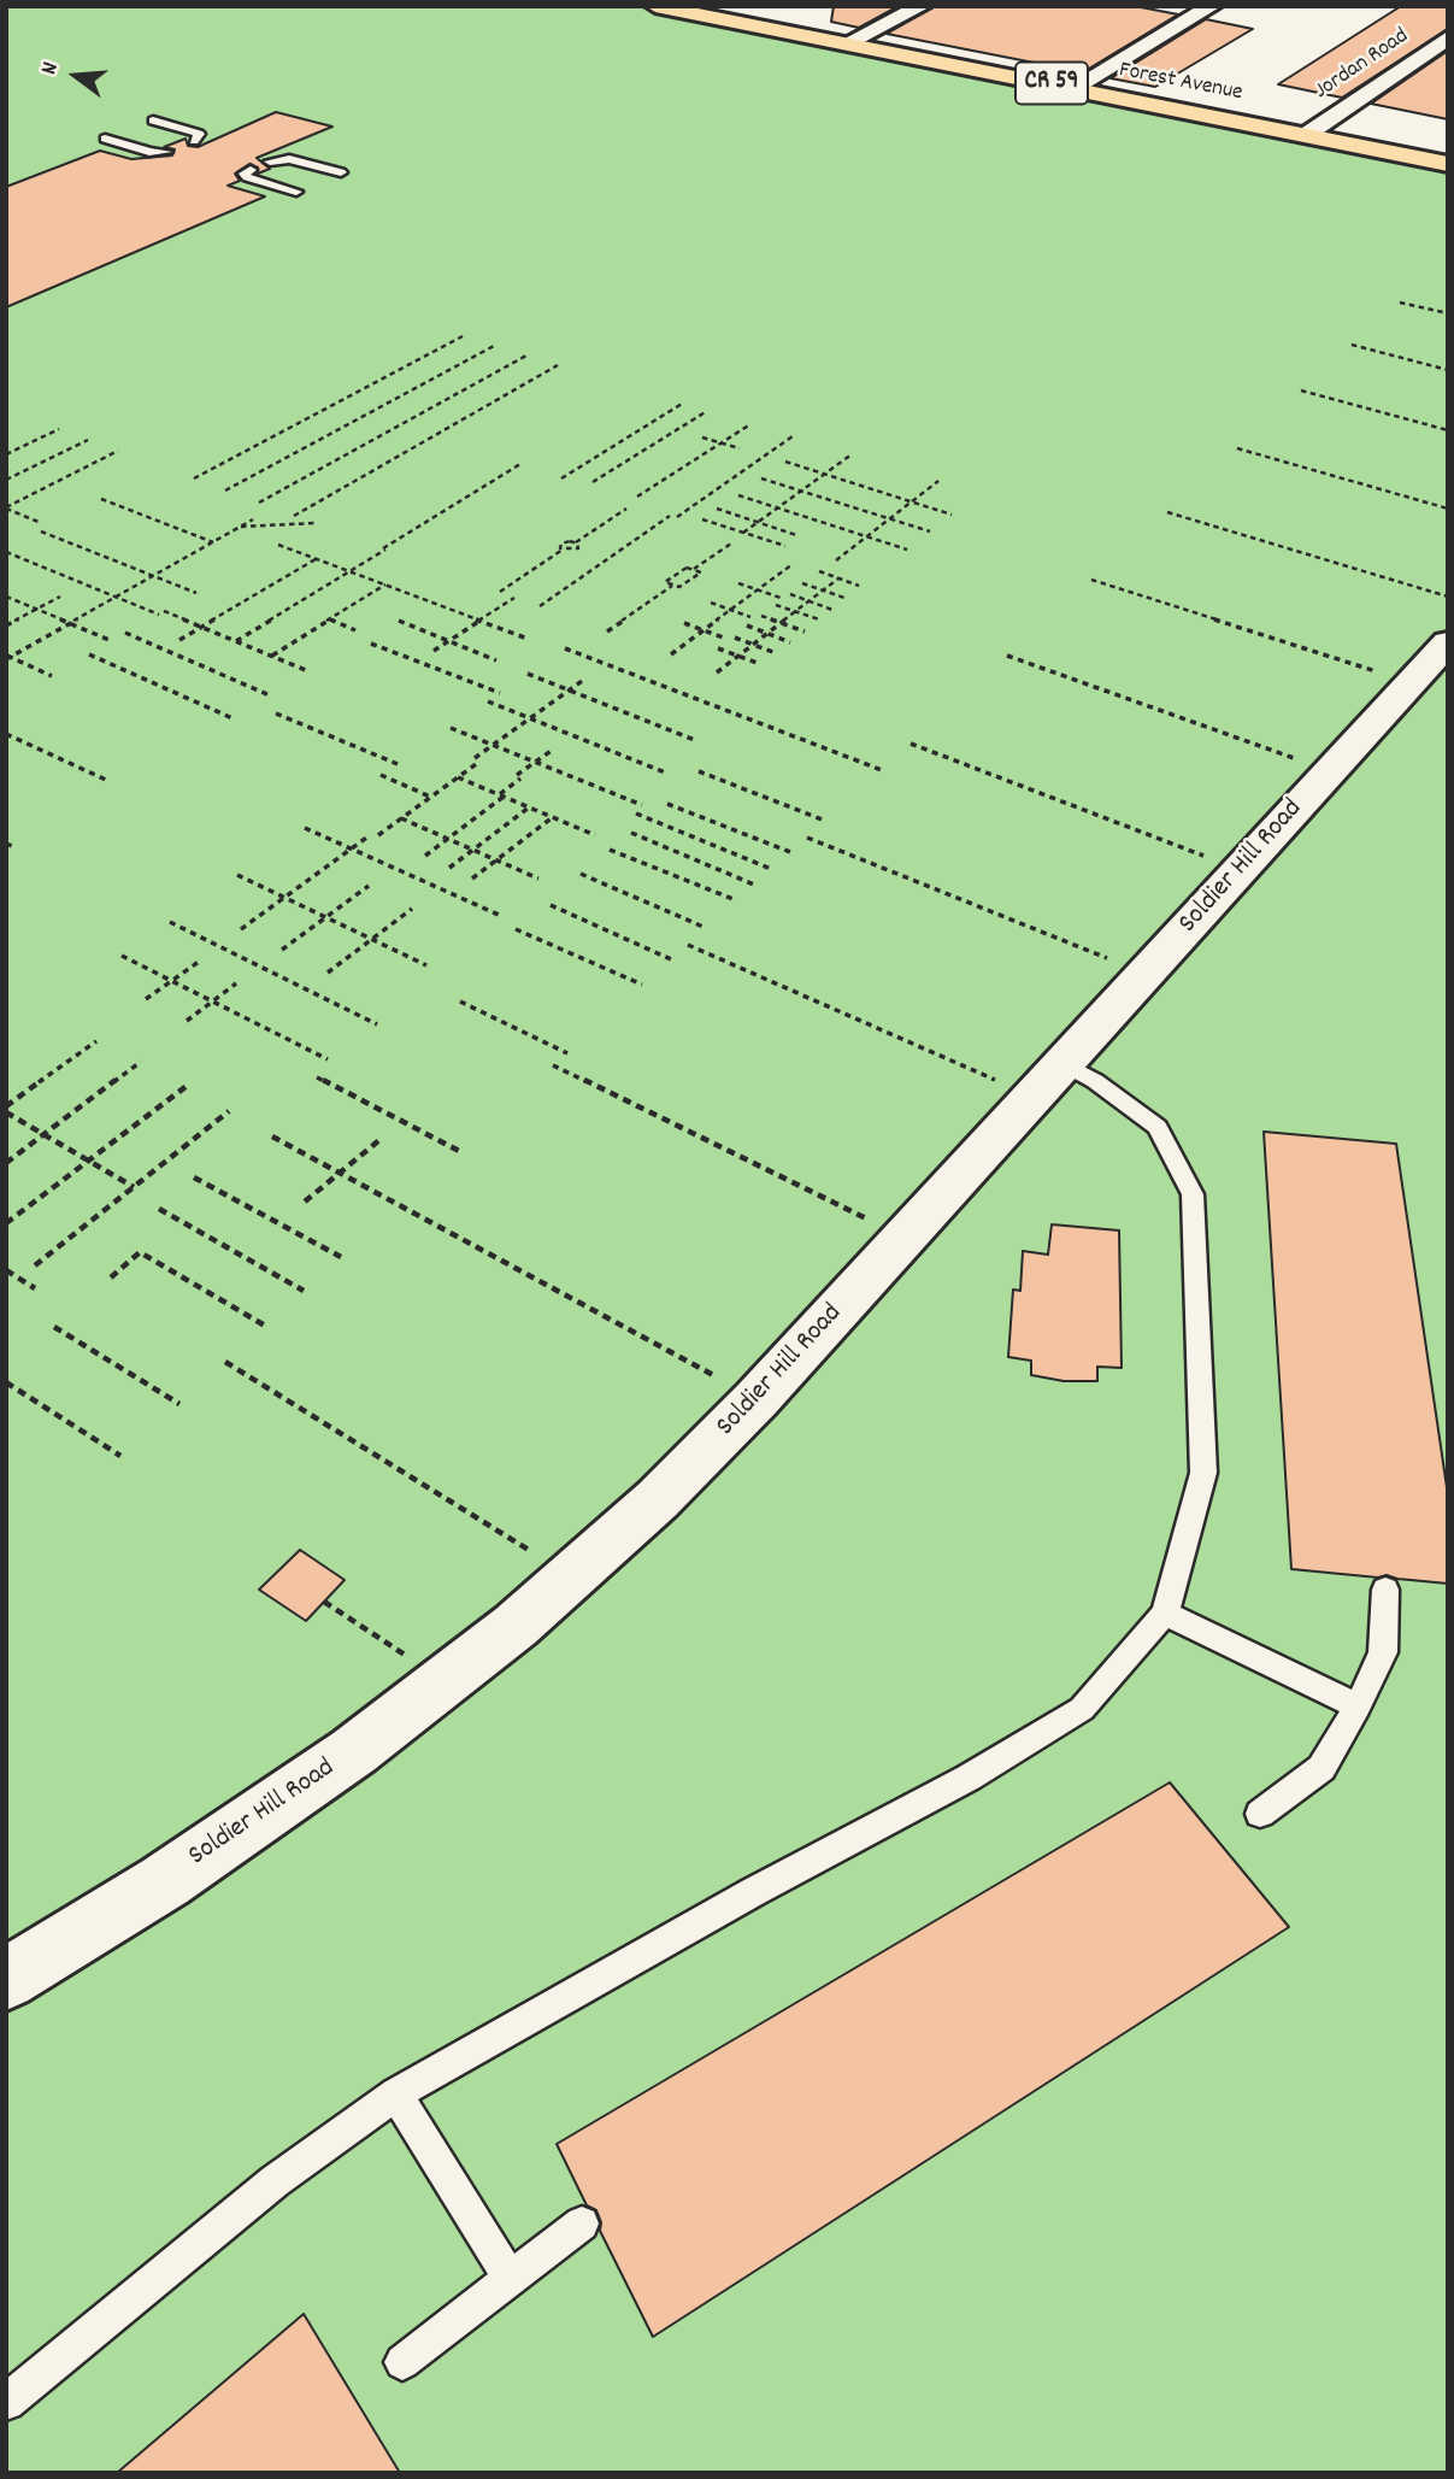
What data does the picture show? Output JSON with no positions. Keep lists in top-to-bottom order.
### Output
{
  "streets": {
    "main road": ["CR 59", "Forest Avenue"],
    "street": ["Jordan Road", "Soldier Hill Road"]
  },
  "crossings": [
    ["Jordan Road", "Forest Avenue"]
  ],
  "north": "left"
}
